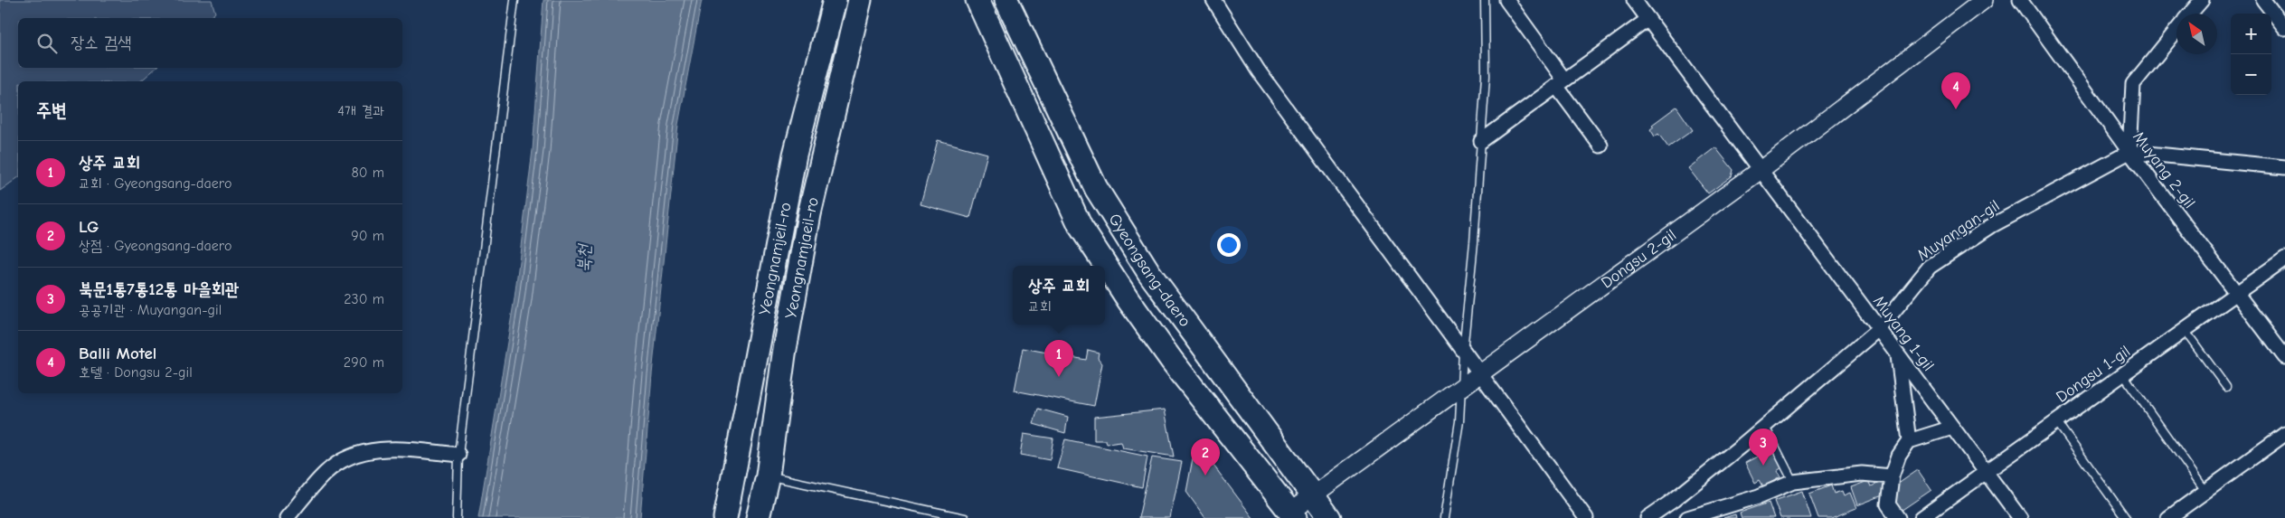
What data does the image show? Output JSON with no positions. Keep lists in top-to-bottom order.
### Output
{
  "streets": {
    "main road": ["Yeongnamjeil-ro", "Yeongnamjaeil-ro", "Gyeongsang-daero"],
    "street": [
      "Muyang 2-gil",
      "Muyangan-gil",
      "Dongsu 2-gil",
      "Muyang 1-gil",
      "Dongsu 1-gil"
    ]
  },
  "crossings": [
    ["Muyang 2-gil", "Muyangan-gil"],
    ["Muyang 2-gil", "Dongsu 1-gil"],
    ["Muyangan-gil", "Muyang 1-gil"],
    ["Dongsu 2-gil", "Gyeongsang-daero"],
    ["Dongsu 2-gil", "Muyang 1-gil"],
    ["Muyang 1-gil", "Dongsu 1-gil"]
  ],
  "water": ["북천"],
  "north": "top left",
  "page": {
    "map_buttons": ["+", "−"],
    "search": "장소 검색",
    "pins": [
      "4",
      "1",
      "3",
      "2"
    ],
    "heading": ["주변", "4개 결과"],
    "list": [
      {
        "mark": "1",
        "name": "상주 교회",
        "note": "교회 · Gyeongsang-daero",
        "value": "80 m"
      },
      {
        "mark": "2",
        "name": "LG",
        "note": "상점 · Gyeongsang-daero",
        "value": "90 m"
      },
      {
        "mark": "3",
        "name": "북문1통7통12통 마을회관",
        "note": "공공기관 · Muyangan-gil",
        "value": "230 m"
      },
      {
        "mark": "4",
        "name": "Balli Motel",
        "note": "호텔 · Dongsu 2-gil",
        "value": "290 m"
      }
    ],
    "popup": ["상주 교회", "교회"]
  }
}
